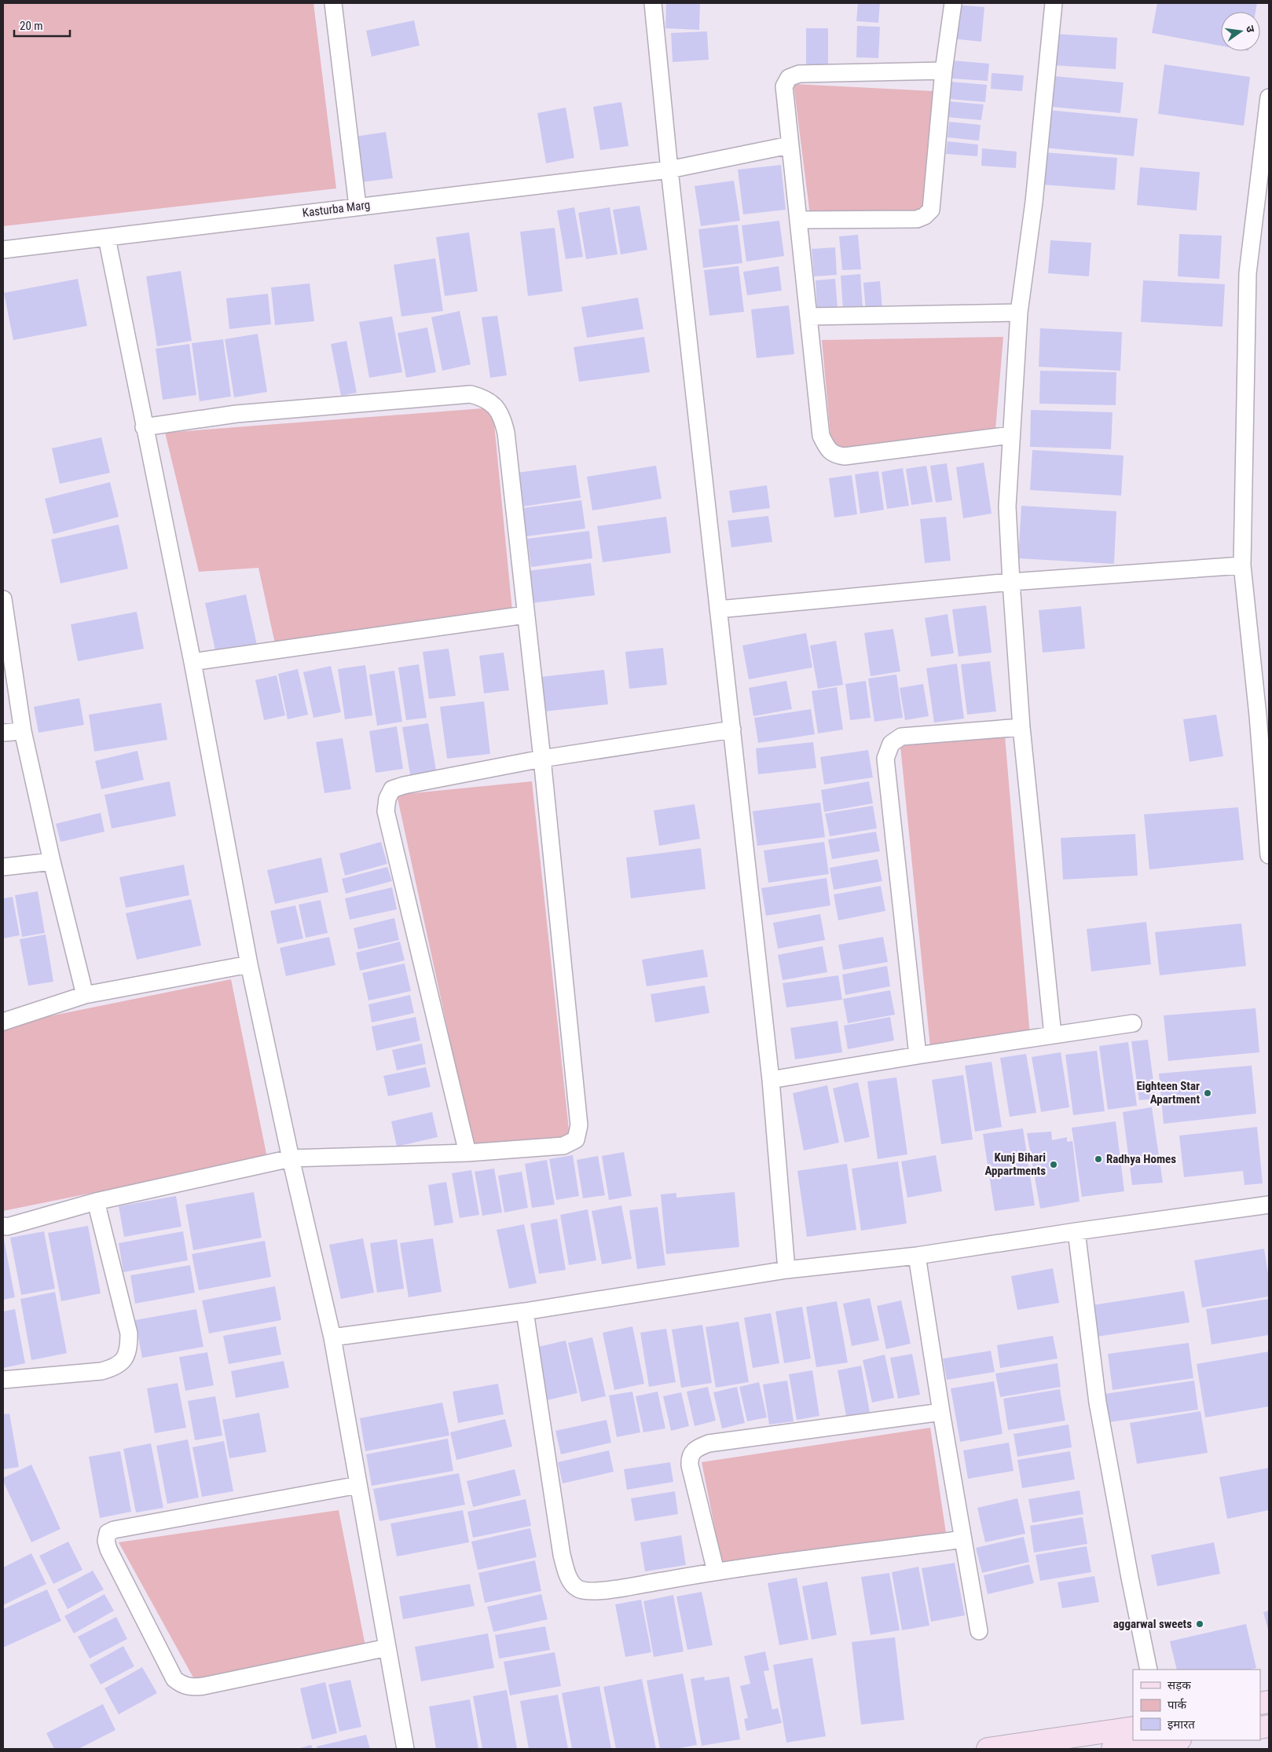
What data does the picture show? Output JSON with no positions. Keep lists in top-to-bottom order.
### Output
{
  "streets": {
    "street": ["Kasturba Marg"]
  },
  "places": [
    "Eighteen Star Apartment",
    "Radhya Homes",
    "Kunj Bihari Appartments",
    "aggarwal sweets"
  ],
  "legend": ["सड़क", "पार्क", "इमारत"],
  "scale_bar": "20 m",
  "north": "right"
}
